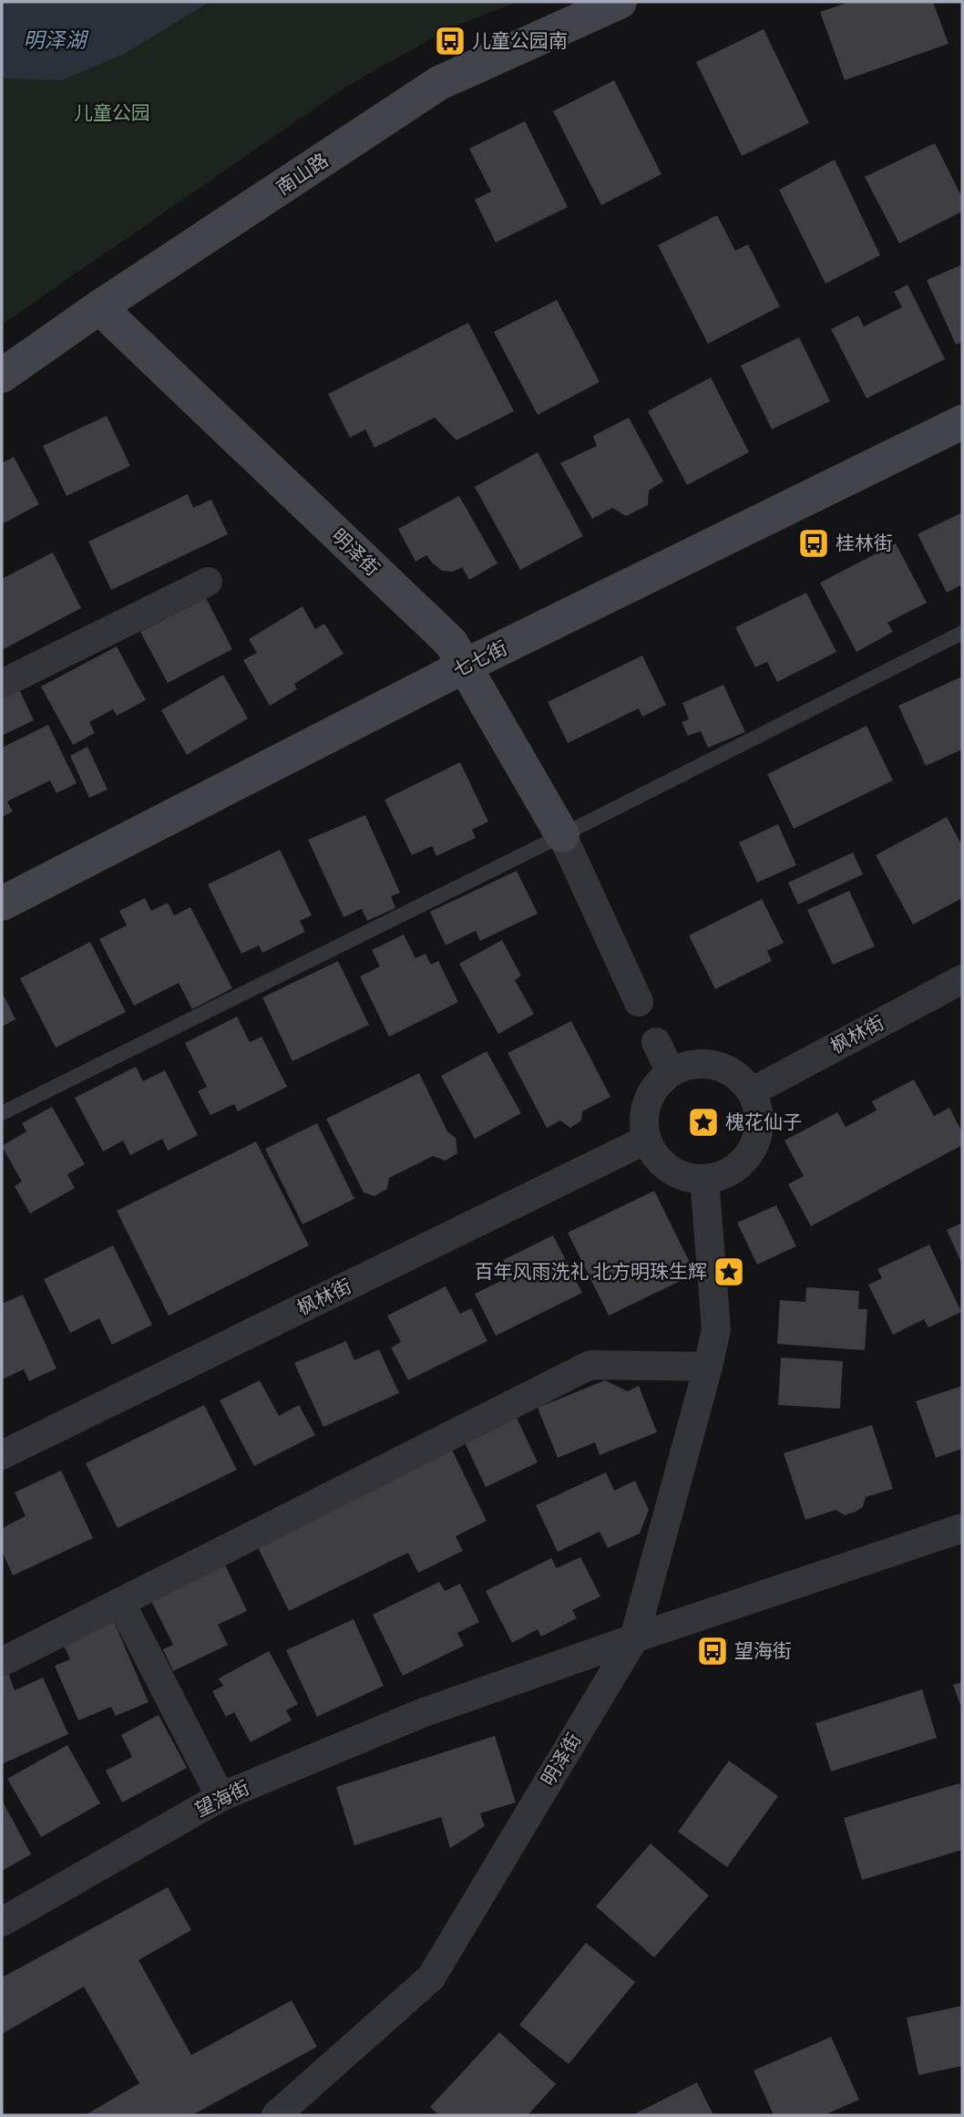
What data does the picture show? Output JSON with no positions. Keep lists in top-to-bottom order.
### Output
{
  "streets": {
    "main road": ["南山路", "明泽街", "七七街"],
    "street": ["枫林街", "望海街"]
  },
  "crossings": [
    ["南山路", "明泽街"],
    ["明泽街", "七七街"],
    ["明泽街", "枫林街"],
    ["明泽街", "望海街"]
  ],
  "water": ["明泽湖"],
  "parks": ["儿童公园"],
  "places": {
    "bus stop": ["儿童公园南", "桂林街", "望海街"],
    "place": ["槐花仙子", "百年风雨洗礼 北方明珠生辉"]
  }
}
